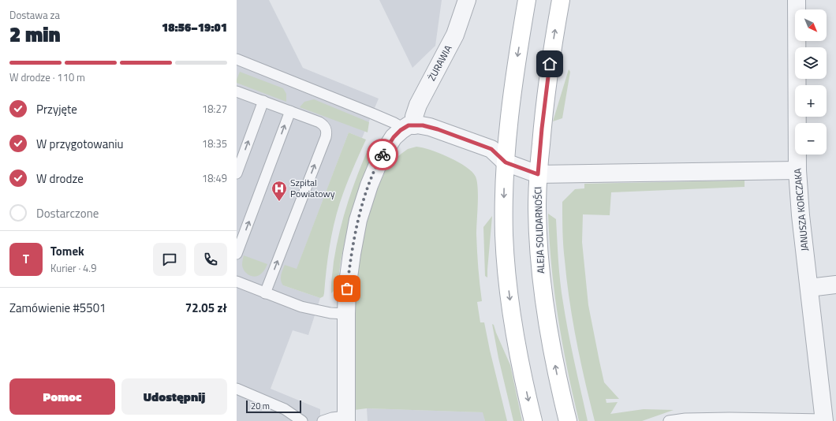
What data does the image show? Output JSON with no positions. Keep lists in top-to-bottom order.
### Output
{
  "streets": {
    "main road": ["ALEJA SOLIDARNOŚCI"],
    "street": ["ŻURAWIA", "JANUSZA KORCZAKA"]
  },
  "places": {
    "hospital": ["Szpital Powiatowy"]
  },
  "scale_bar": "20 m",
  "north": "bottom right",
  "page": {
    "heading": ["2 min", "Dostawa za", "18:56–19:01"],
    "panel": [
      "Tomek",
      "Kurier · 4.9",
      "Zamówienie #5501",
      "72.05 zł"
    ],
    "map_buttons": ["+", "−"],
    "bar": "W drodze · 110 m",
    "list": [
      ["Przyjęte", "18:27"],
      ["W przygotowaniu", "18:35"],
      ["W drodze", "18:49"],
      "Dostarczone"
    ],
    "round": "T",
    "buttons": ["Pomoc", "Udostępnij"],
    "scale": "20 m"
  }
}
